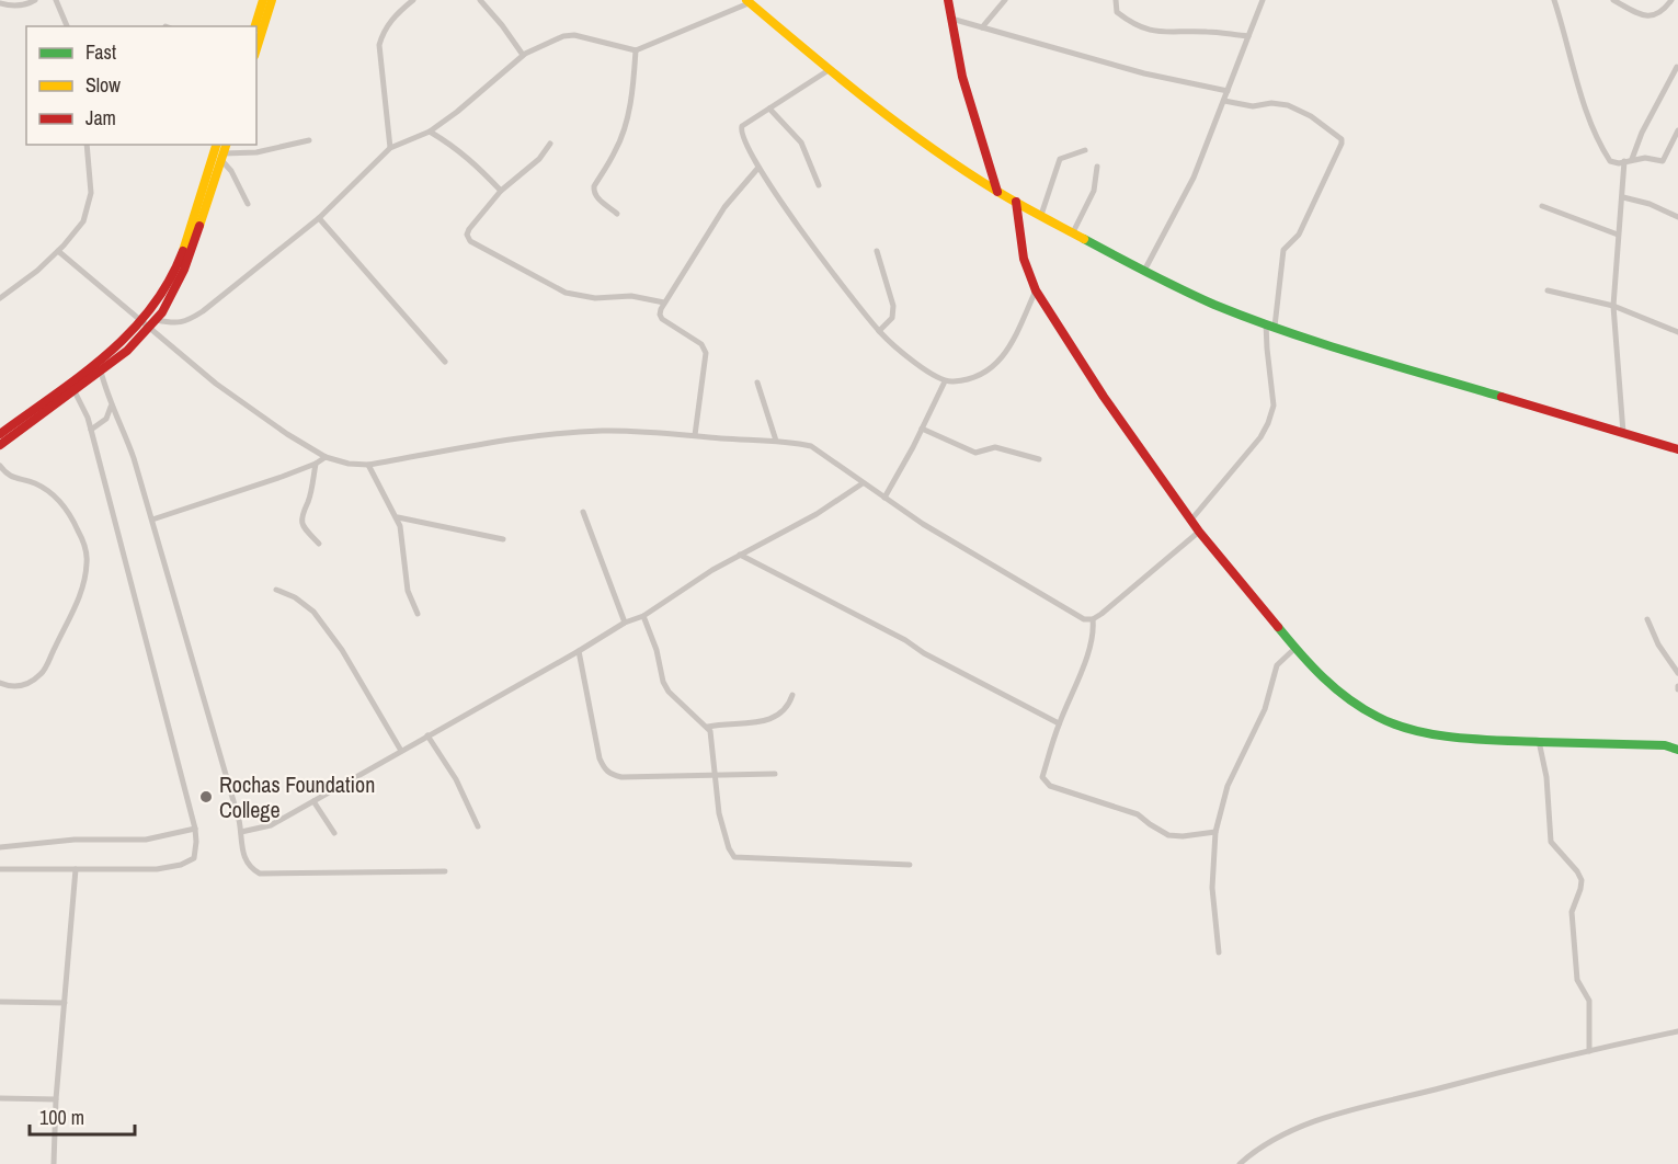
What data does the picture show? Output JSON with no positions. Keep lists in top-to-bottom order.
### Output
{
  "places": ["Rochas Foundation College"],
  "legend": ["Fast", "Slow", "Jam"],
  "scale_bar": "100 m"
}
